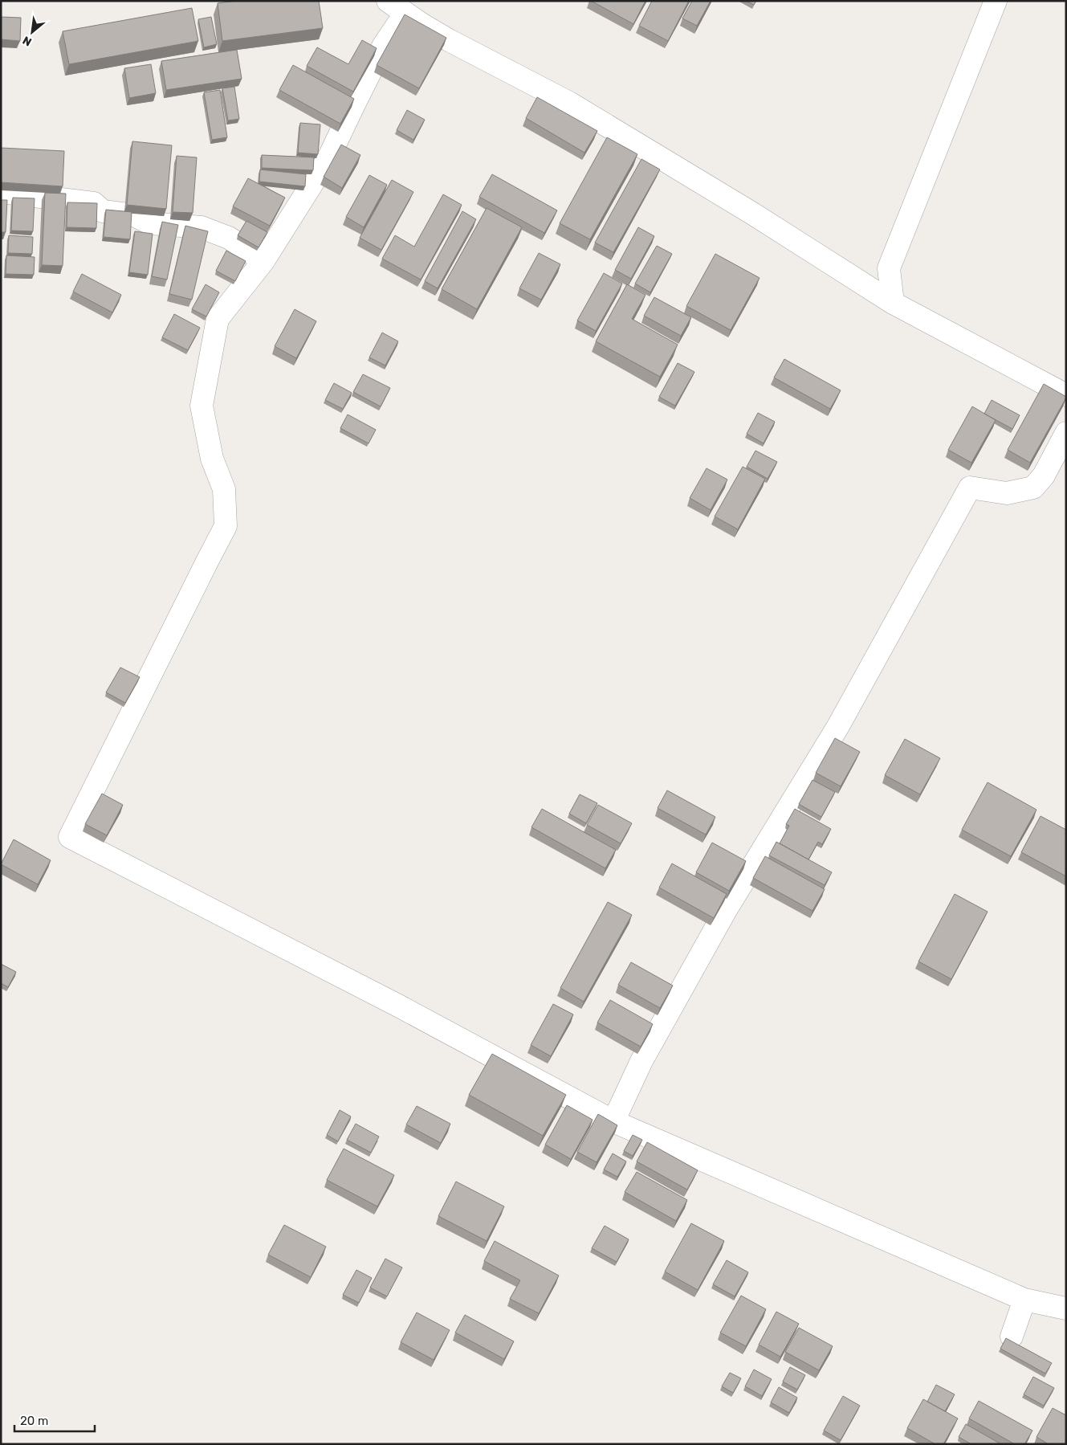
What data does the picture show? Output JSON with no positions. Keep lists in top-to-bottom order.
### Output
{
  "scale_bar": "20 m",
  "north": "bottom left"
}
